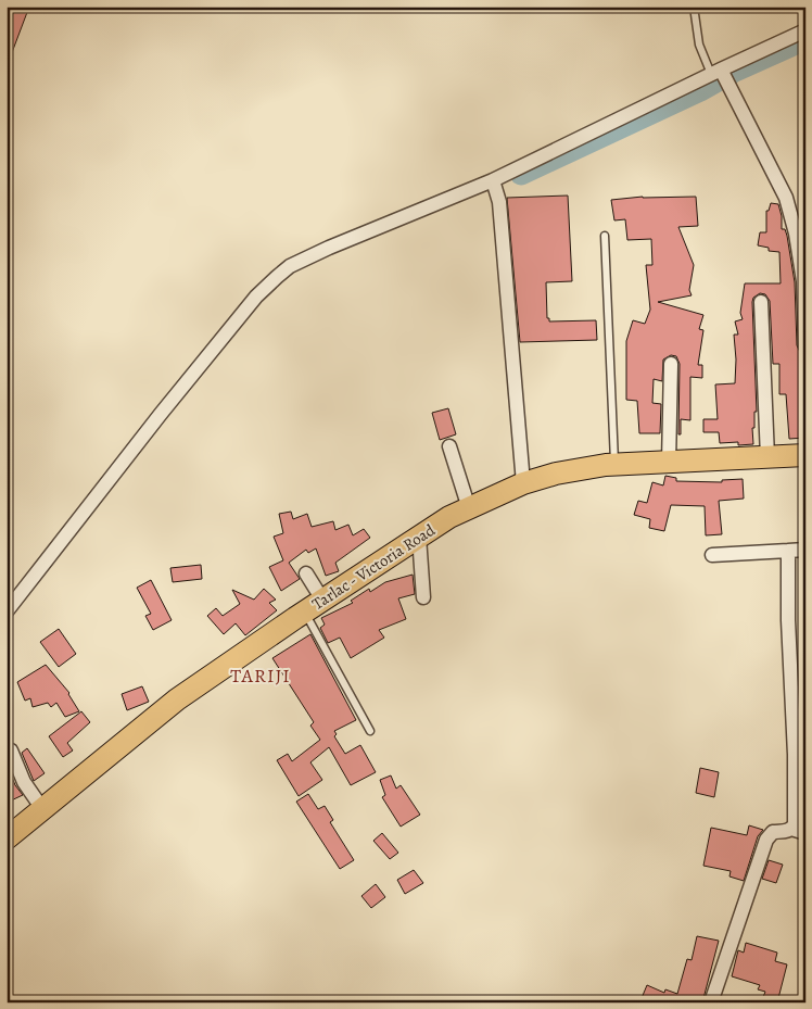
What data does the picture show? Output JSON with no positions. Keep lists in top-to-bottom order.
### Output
{
  "streets": {
    "main road": ["Tarlac - Victoria Road"]
  },
  "districts": ["TARIJI"]
}
